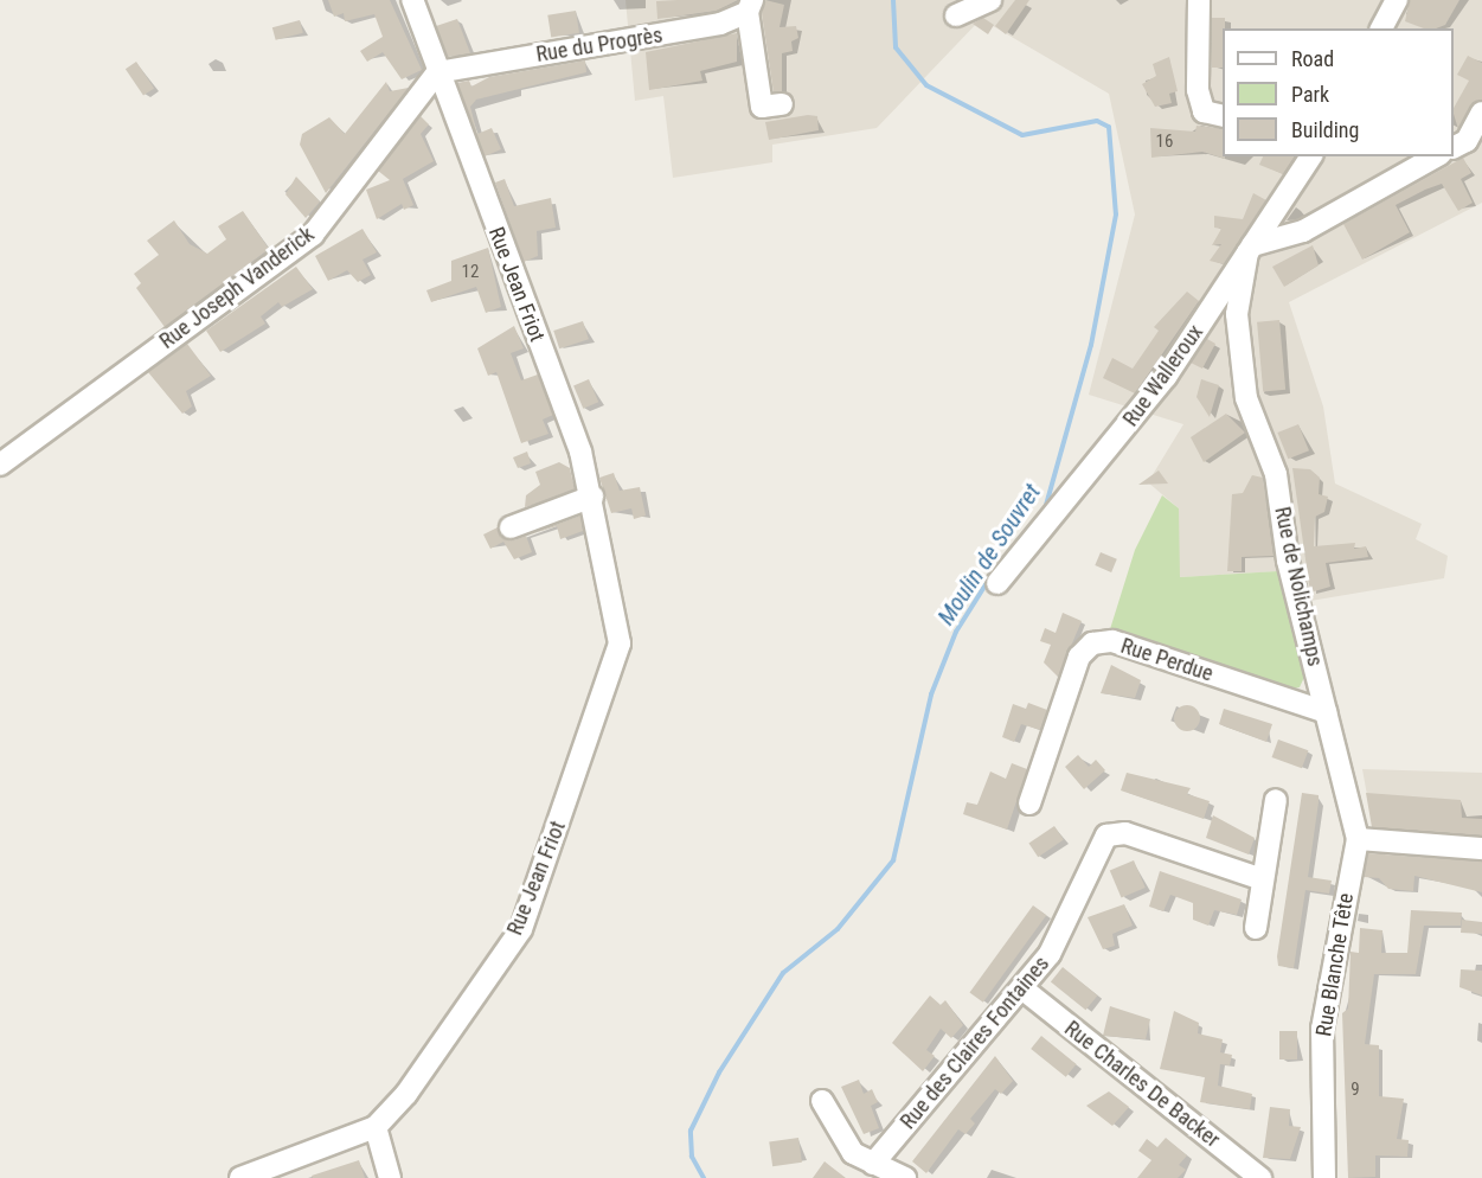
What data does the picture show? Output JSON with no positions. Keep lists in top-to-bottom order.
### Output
{
  "streets": {
    "street": [
      "Rue du Progrès",
      "Rue Jean Friot",
      "Rue Joseph Vanderick",
      "Rue Walleroux",
      "Rue de Nolichamps",
      "Rue Perdue",
      "Rue Blanche Tête",
      "Rue des Claires Fontaines",
      "Rue Charles De Backer"
    ]
  },
  "crossings": [
    ["Rue du Progrès", "Rue Jean Friot"],
    ["Rue du Progrès", "Rue Joseph Vanderick"],
    ["Rue Jean Friot", "Rue Joseph Vanderick"],
    ["Rue Walleroux", "Rue de Nolichamps"],
    ["Rue de Nolichamps", "Rue Perdue"],
    ["Rue de Nolichamps", "Rue Blanche Tête"],
    ["Rue des Claires Fontaines", "Rue Charles De Backer"]
  ],
  "water": ["Moulin de Souvret"],
  "house_numbers": ["16", "12", "9"],
  "legend": ["Road", "Park", "Building"]
}
